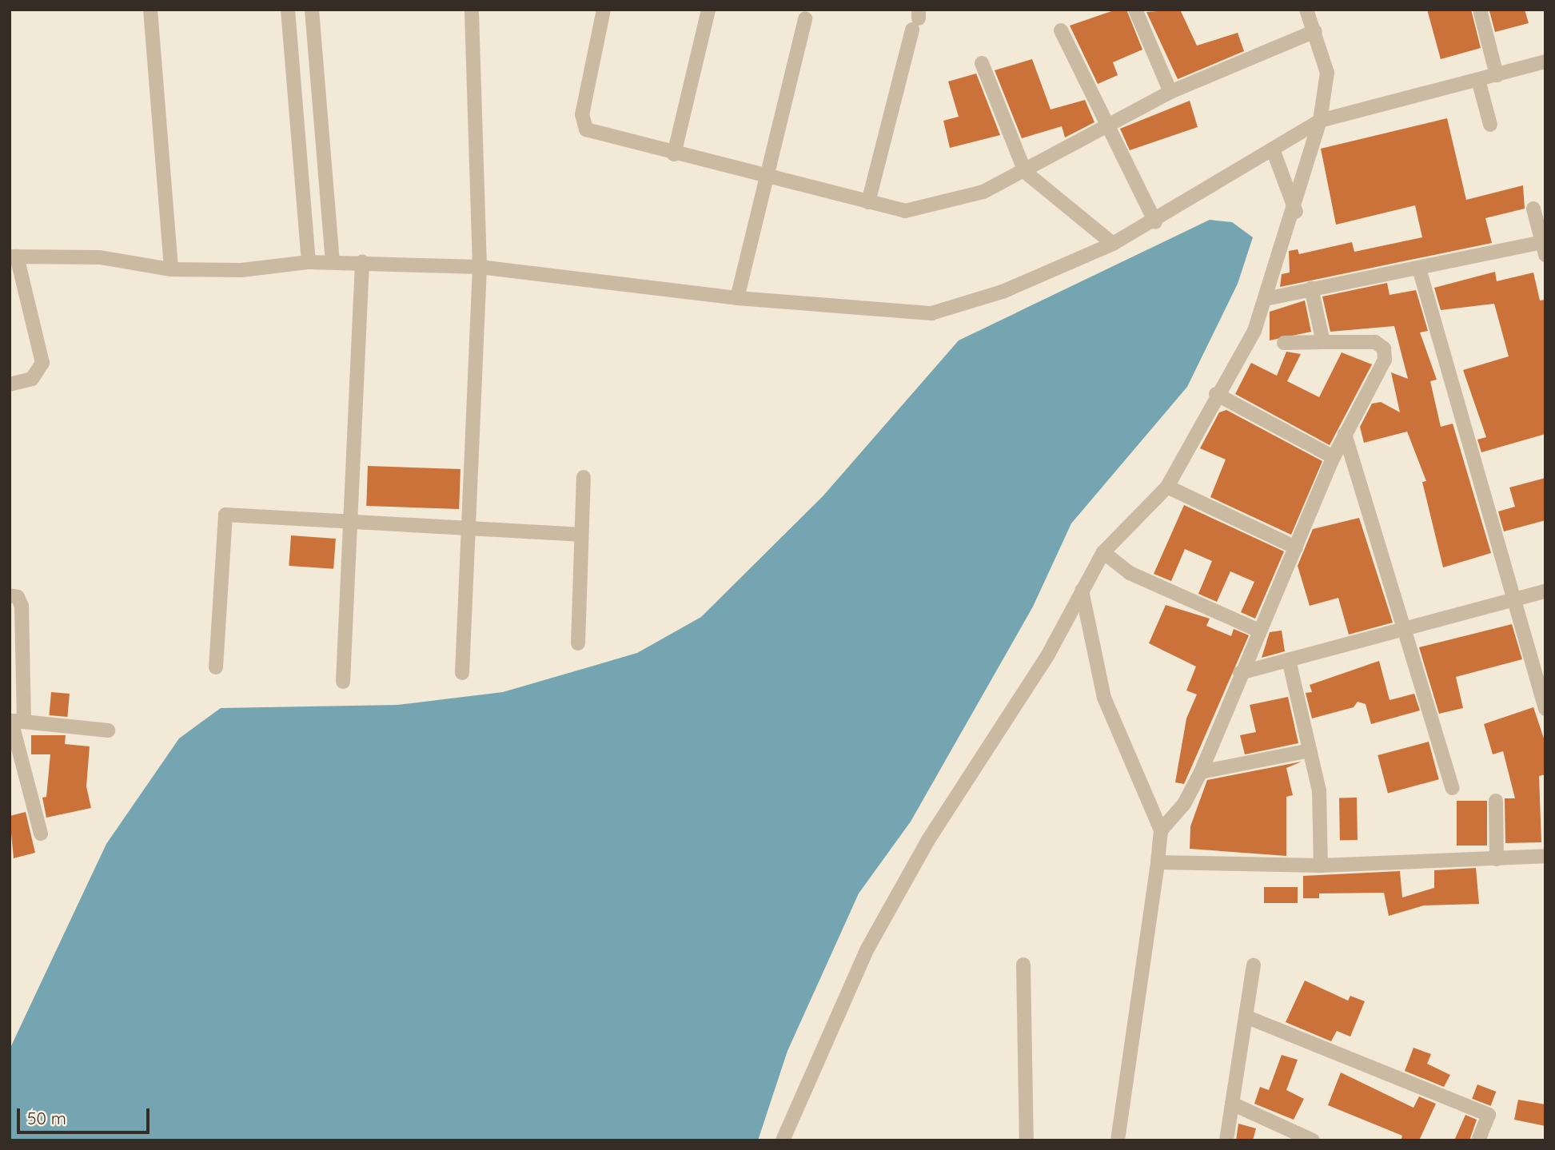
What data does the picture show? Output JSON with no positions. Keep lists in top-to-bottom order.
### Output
{
  "scale_bar": "50 m"
}
